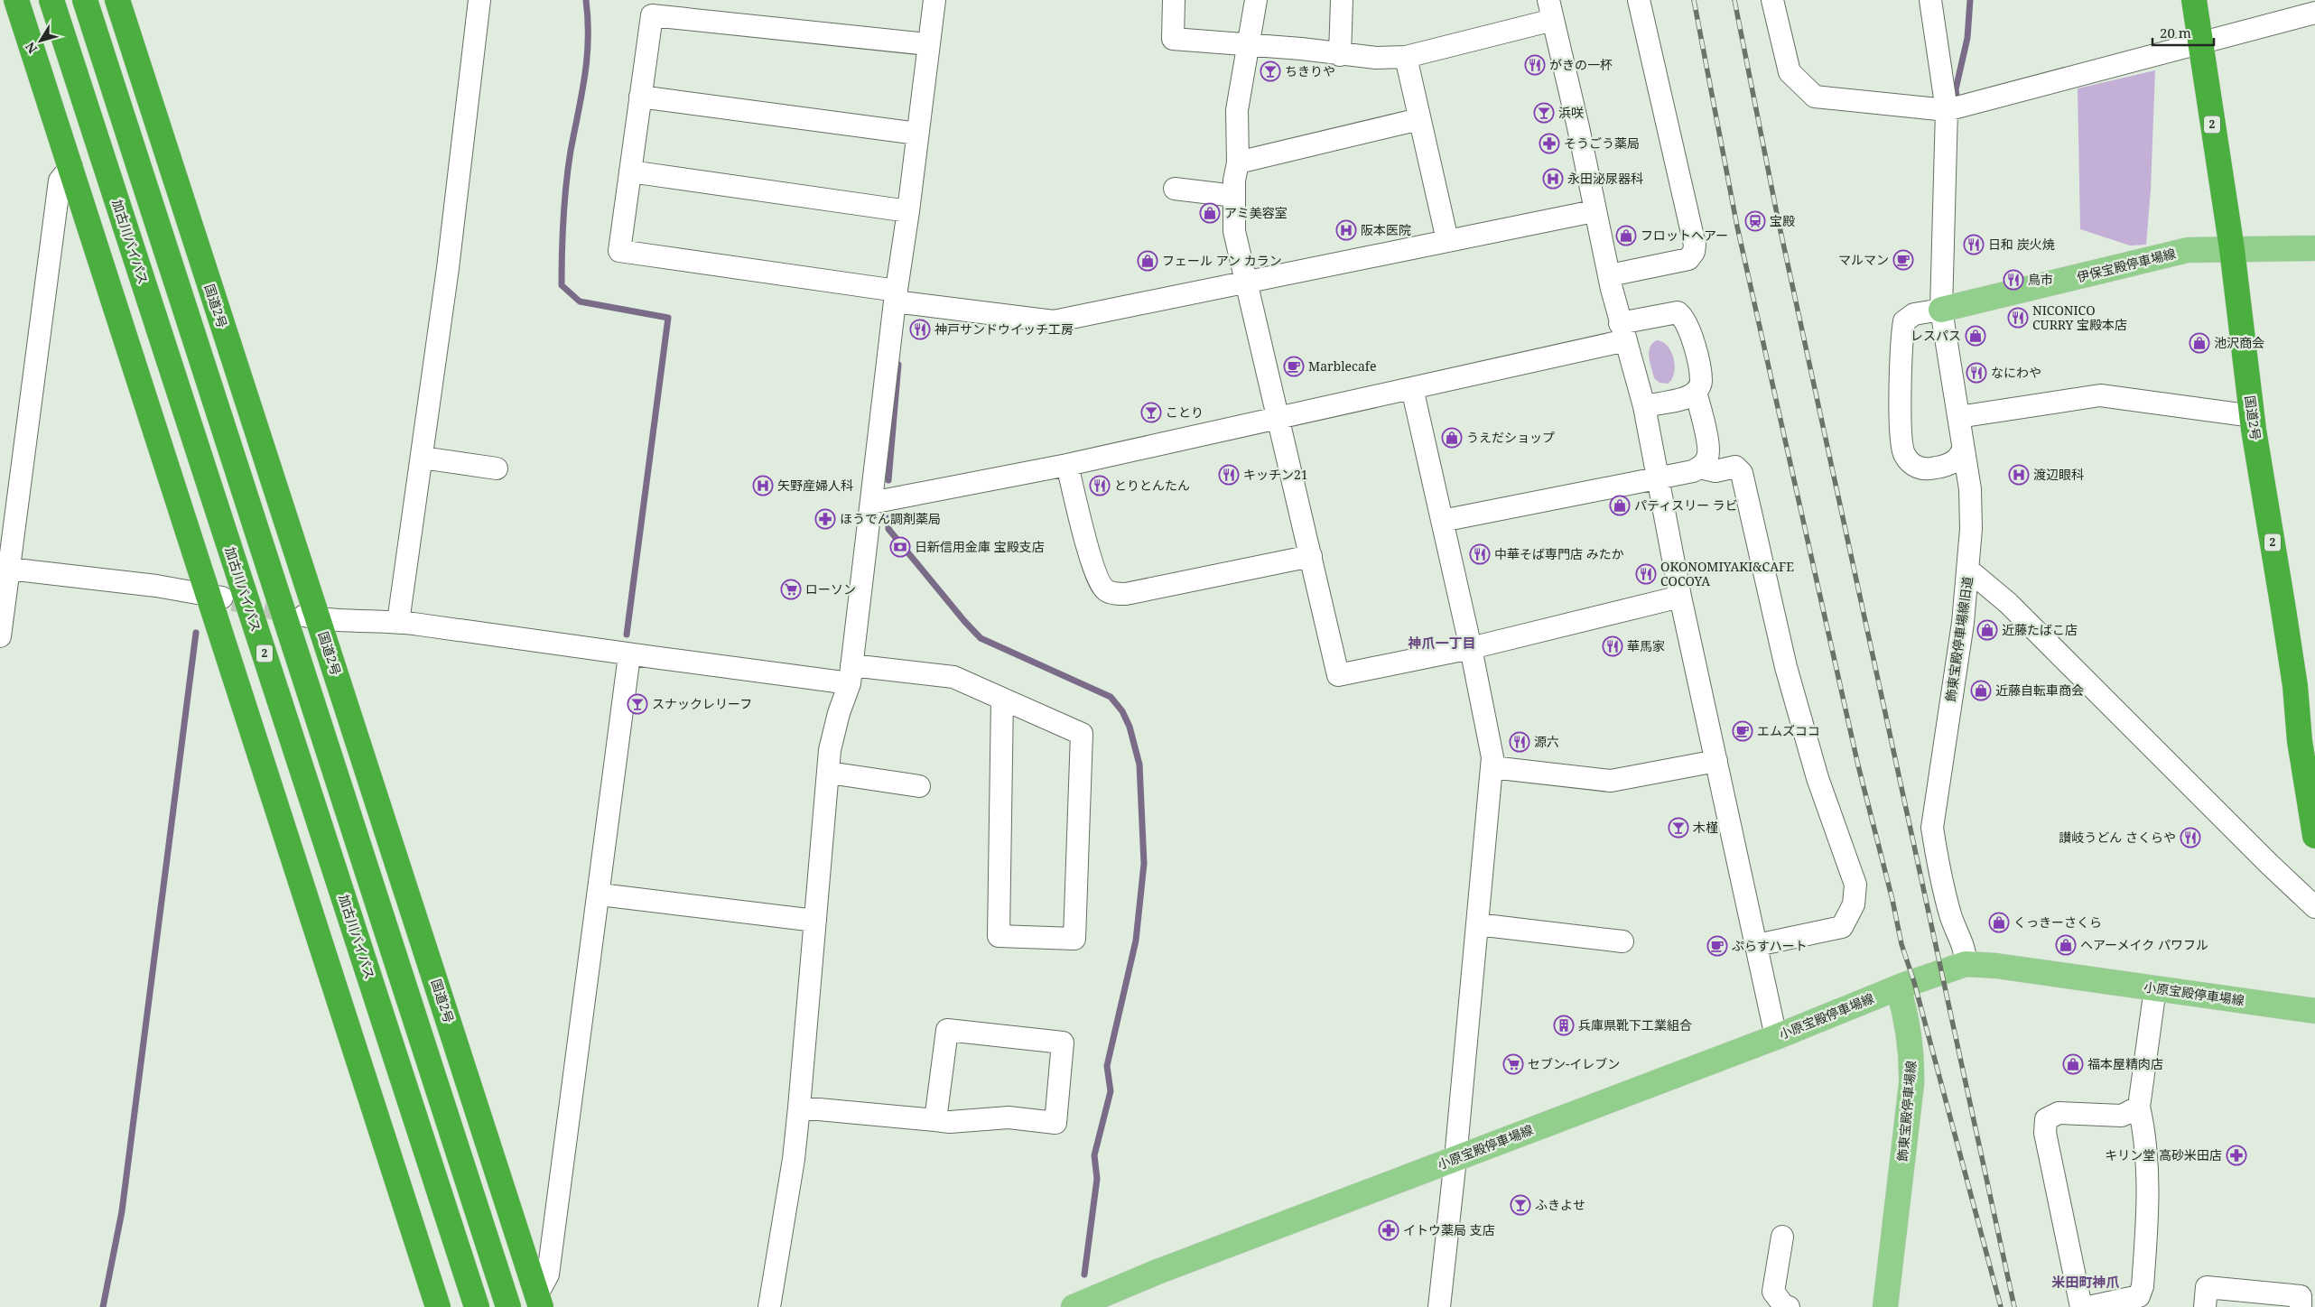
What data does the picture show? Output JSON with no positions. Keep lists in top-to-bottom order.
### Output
{
  "streets": {
    "highway": ["2", "加古川バイパス", "国道2号"],
    "main road": ["伊保宝殿停車場線", "小原宝殿停車場線", "飾東宝殿停車場線"],
    "street": ["飾東宝殿停車場線旧道"]
  },
  "crossings": [
    ["伊保宝殿停車場線", "国道2号"],
    ["伊保宝殿停車場線", "飾東宝殿停車場線旧道"],
    ["飾東宝殿停車場線旧道", "小原宝殿停車場線"],
    ["小原宝殿停車場線", "飾東宝殿停車場線"]
  ],
  "districts": ["神爪一丁目", "米田町神爪"],
  "places": {
    "restaurant": [
      "がきの一杯",
      "日和 炭火焼",
      "鳥市",
      "NICONICO CURRY 宝殿本店",
      "神戸サンドウイッチ工房",
      "なにわや",
      "キッチン21",
      "とりとんたん",
      "中華そば専門店 みたか",
      "OKONOMIYAKI&CAFE COCOYA",
      "華馬家",
      "源六",
      "讃岐うどん さくらや"
    ],
    "bar": [
      "ちきりや",
      "浜咲",
      "ことり",
      "スナックレリーフ",
      "木槿",
      "ふきよせ"
    ],
    "pharmacy": [
      "そうごう薬局",
      "ほうでん調剤薬局",
      "キリン堂 高砂米田店",
      "イトウ薬局 支店"
    ],
    "hospital": [
      "永田泌尿器科",
      "阪本医院",
      "渡辺眼科",
      "矢野産婦人科"
    ],
    "shop": [
      "アミ美容室",
      "フロットヘアー",
      "フェール アン カラン",
      "レスパス",
      "池沢商会",
      "うえだショップ",
      "パティスリー ラビ",
      "近藤たばこ店",
      "近藤自転車商会",
      "くっきーさくら",
      "ヘアーメイク パワフル",
      "福本屋精肉店"
    ],
    "station": ["宝殿"],
    "cafe": [
      "マルマン",
      "Marblecafe",
      "エムズココ",
      "ぷらすハート"
    ],
    "bank": ["日新信用金庫 宝殿支店"],
    "supermarket": ["ローソン", "セブン-イレブン"],
    "building": ["兵庫県靴下工業組合"]
  },
  "scale_bar": "20 m",
  "north": "bottom left"
}
